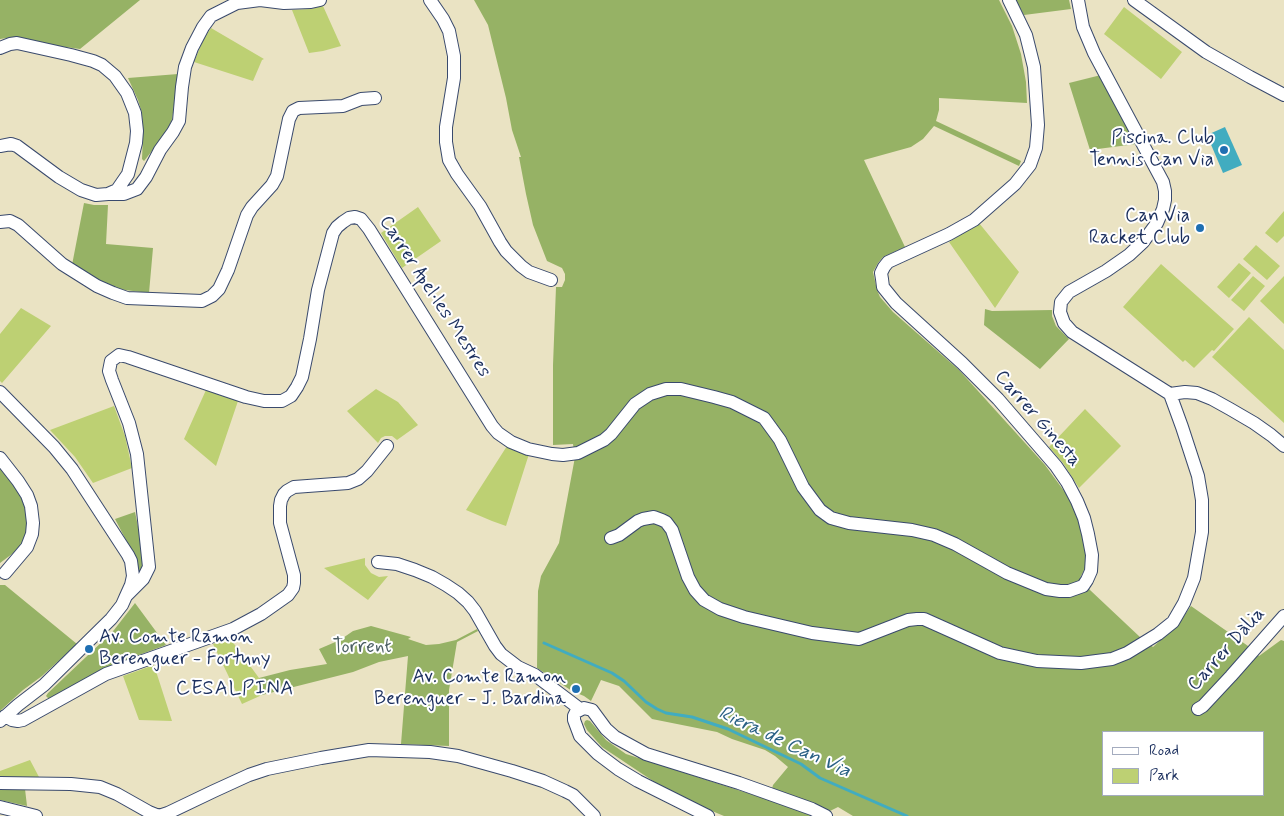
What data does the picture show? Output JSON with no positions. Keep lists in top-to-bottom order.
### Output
{
  "streets": {
    "street": ["Carrer Apel·les Mestres", "Carrer Ginesta", "Carrer Dàlia"]
  },
  "crossings": [
    ["Carrer Apel·les Mestres", "Carrer Ginesta"]
  ],
  "districts": ["CESALPINA"],
  "water": ["Riera de Can Via"],
  "parks": ["Torrent"],
  "places": [
    "Piscina. Club Tennis Can Via",
    "Can Via Racket Club",
    "Av. Comte Ramon Berenguer - Fortuny",
    "Av. Comte Ramon Berenguer - J. Bardina"
  ],
  "legend": ["Road", "Park"]
}
